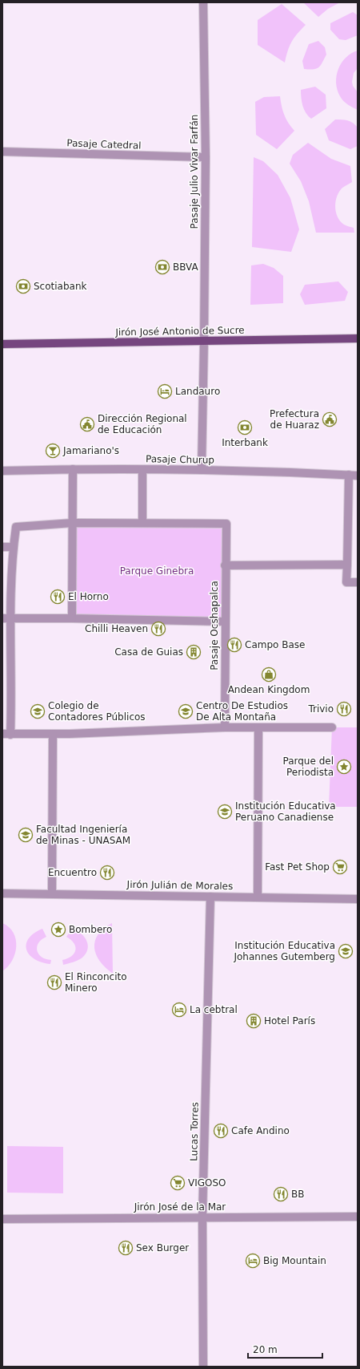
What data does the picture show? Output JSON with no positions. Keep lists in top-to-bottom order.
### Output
{
  "streets": {
    "main road": ["Jirón José Antonio de Sucre"],
    "street": [
      "Pasaje Catedral",
      "Pasaje Julio Vivar Farfán",
      "Pasaje Churup",
      "Pasaje Ocshapalca",
      "Jirón Julián de Morales",
      "Lucas Torres",
      "Jirón José de la Mar"
    ]
  },
  "crossings": [
    ["Pasaje Catedral", "Pasaje Julio Vivar Farfán"],
    ["Pasaje Julio Vivar Farfán", "Jirón José Antonio de Sucre"],
    ["Pasaje Julio Vivar Farfán", "Pasaje Churup"],
    ["Jirón Julián de Morales", "Lucas Torres"],
    ["Lucas Torres", "Jirón José de la Mar"]
  ],
  "parks": ["Parque Ginebra"],
  "places": {
    "bank": ["BBVA", "Scotiabank", "Interbank"],
    "hotel": ["Landauro", "La cebtral", "Big Mountain"],
    "public building": ["Prefectura de Huaraz", "Dirección Regional de Educación"],
    "bar": ["Jamariano's"],
    "restaurant": [
      "El Horno",
      "Chilli Heaven",
      "Campo Base",
      "Trivio",
      "Encuentro",
      "El Rinconcito Minero",
      "Cafe Andino",
      "BB",
      "Sex Burger"
    ],
    "building": ["Casa de Guias", "Hotel París"],
    "shop": ["Andean Kingdom"],
    "school or university": [
      "Colegio de Contadores Públicos",
      "Centro De Estudios De Alta Montaña",
      "Institución Educativa Peruano Canadiense",
      "Facultad Ingeniería de Minas - UNASAM",
      "Institución Educativa Johannes Gutemberg"
    ],
    "place": ["Parque del Periodista", "Bombero"],
    "supermarket": ["Fast Pet Shop", "VIGOSO"]
  },
  "scale_bar": "20 m"
}
